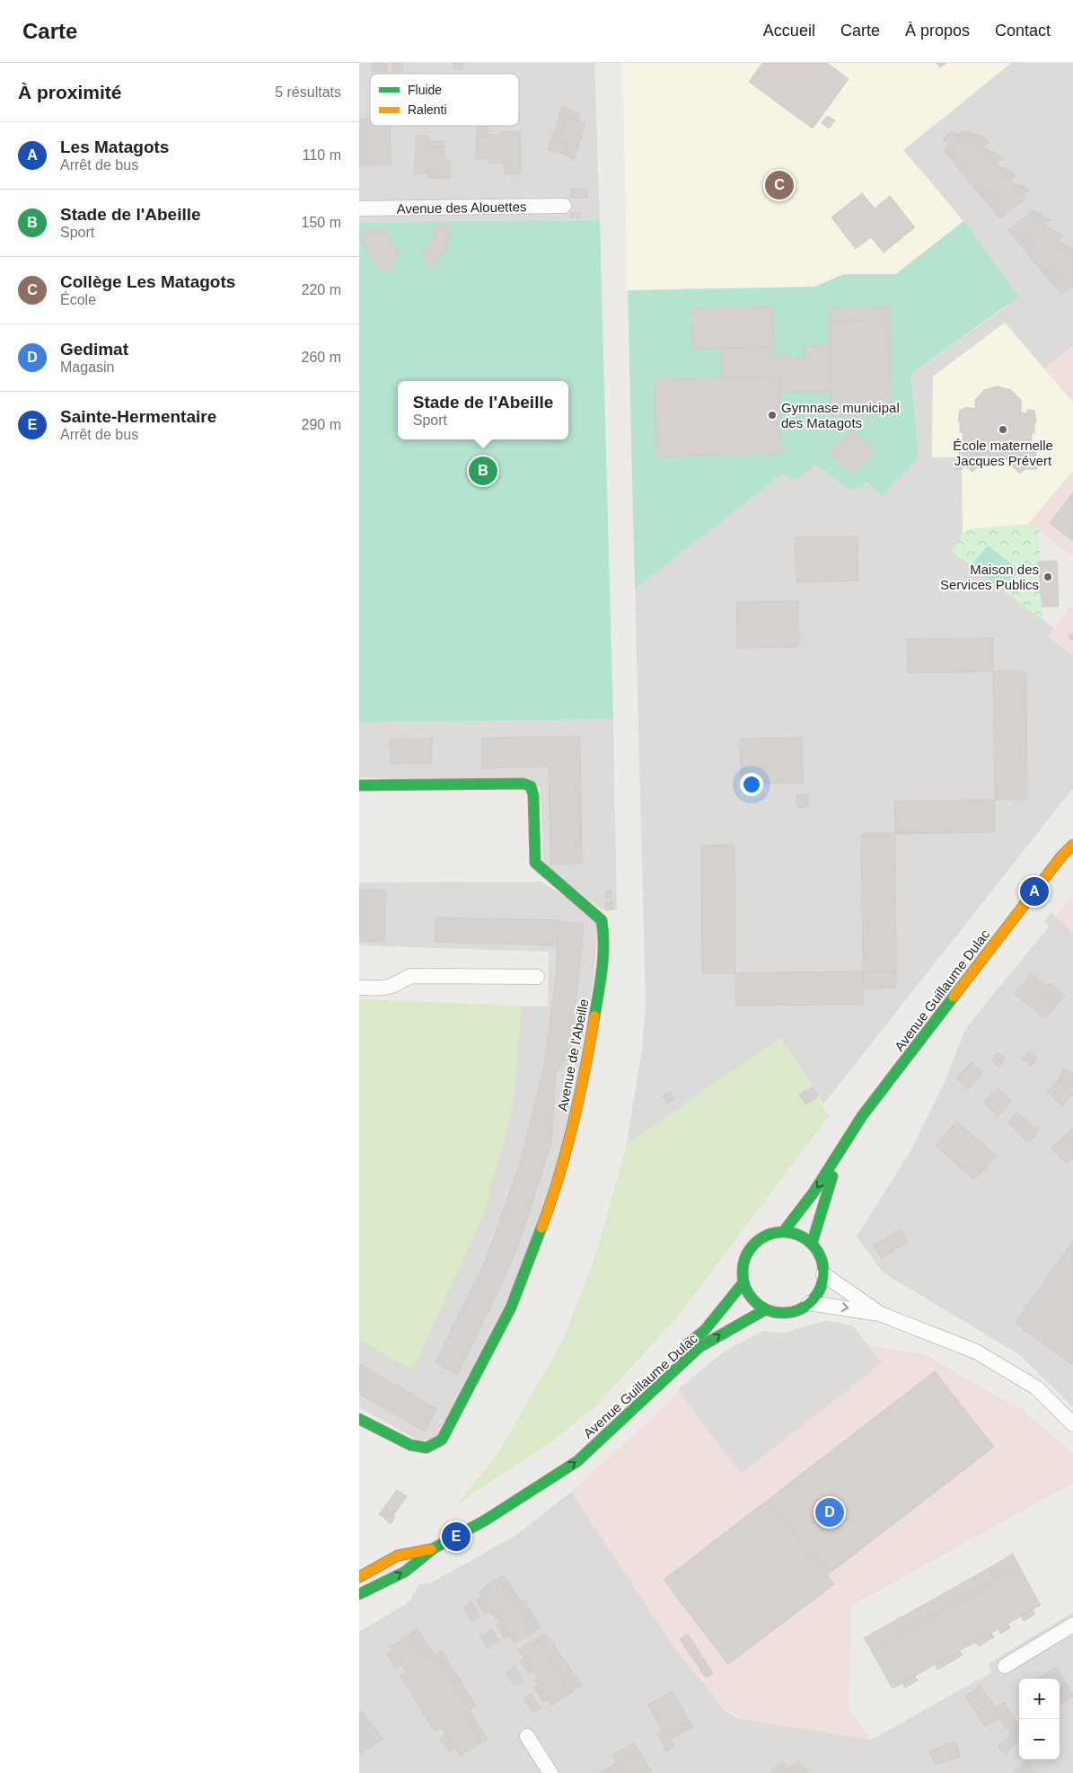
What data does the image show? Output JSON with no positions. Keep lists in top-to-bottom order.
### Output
{
  "streets": {
    "main road": ["Avenue Guillaume Dulac", "Avenue de l'Abeille"],
    "street": ["Avenue des Alouettes"]
  },
  "places": ["Gymnase municipal des Matagots", "École maternelle Jacques Prévert", "Maison des Services Publics"],
  "legend": ["Fluide", "Ralenti"],
  "page": {
    "header": "Carte",
    "nav": [
      "Accueil",
      "Carte",
      "À propos",
      "Contact"
    ],
    "heading": ["À proximité", "5 résultats"],
    "list": [
      {
        "mark": "A",
        "name": "Les Matagots",
        "note": "Arrêt de bus",
        "value": "110 m"
      },
      {
        "mark": "B",
        "name": "Stade de l'Abeille",
        "note": "Sport",
        "value": "150 m"
      },
      {
        "mark": "C",
        "name": "Collège Les Matagots",
        "note": "École",
        "value": "220 m"
      },
      {
        "mark": "D",
        "name": "Gedimat",
        "note": "Magasin",
        "value": "260 m"
      },
      {
        "mark": "E",
        "name": "Sainte-Hermentaire",
        "note": "Arrêt de bus",
        "value": "290 m"
      }
    ],
    "pins": [
      "C",
      "B",
      "A",
      "D",
      "E"
    ],
    "popup": ["Stade de l'Abeille", "Sport"],
    "map_buttons": ["+", "−"]
  }
}
